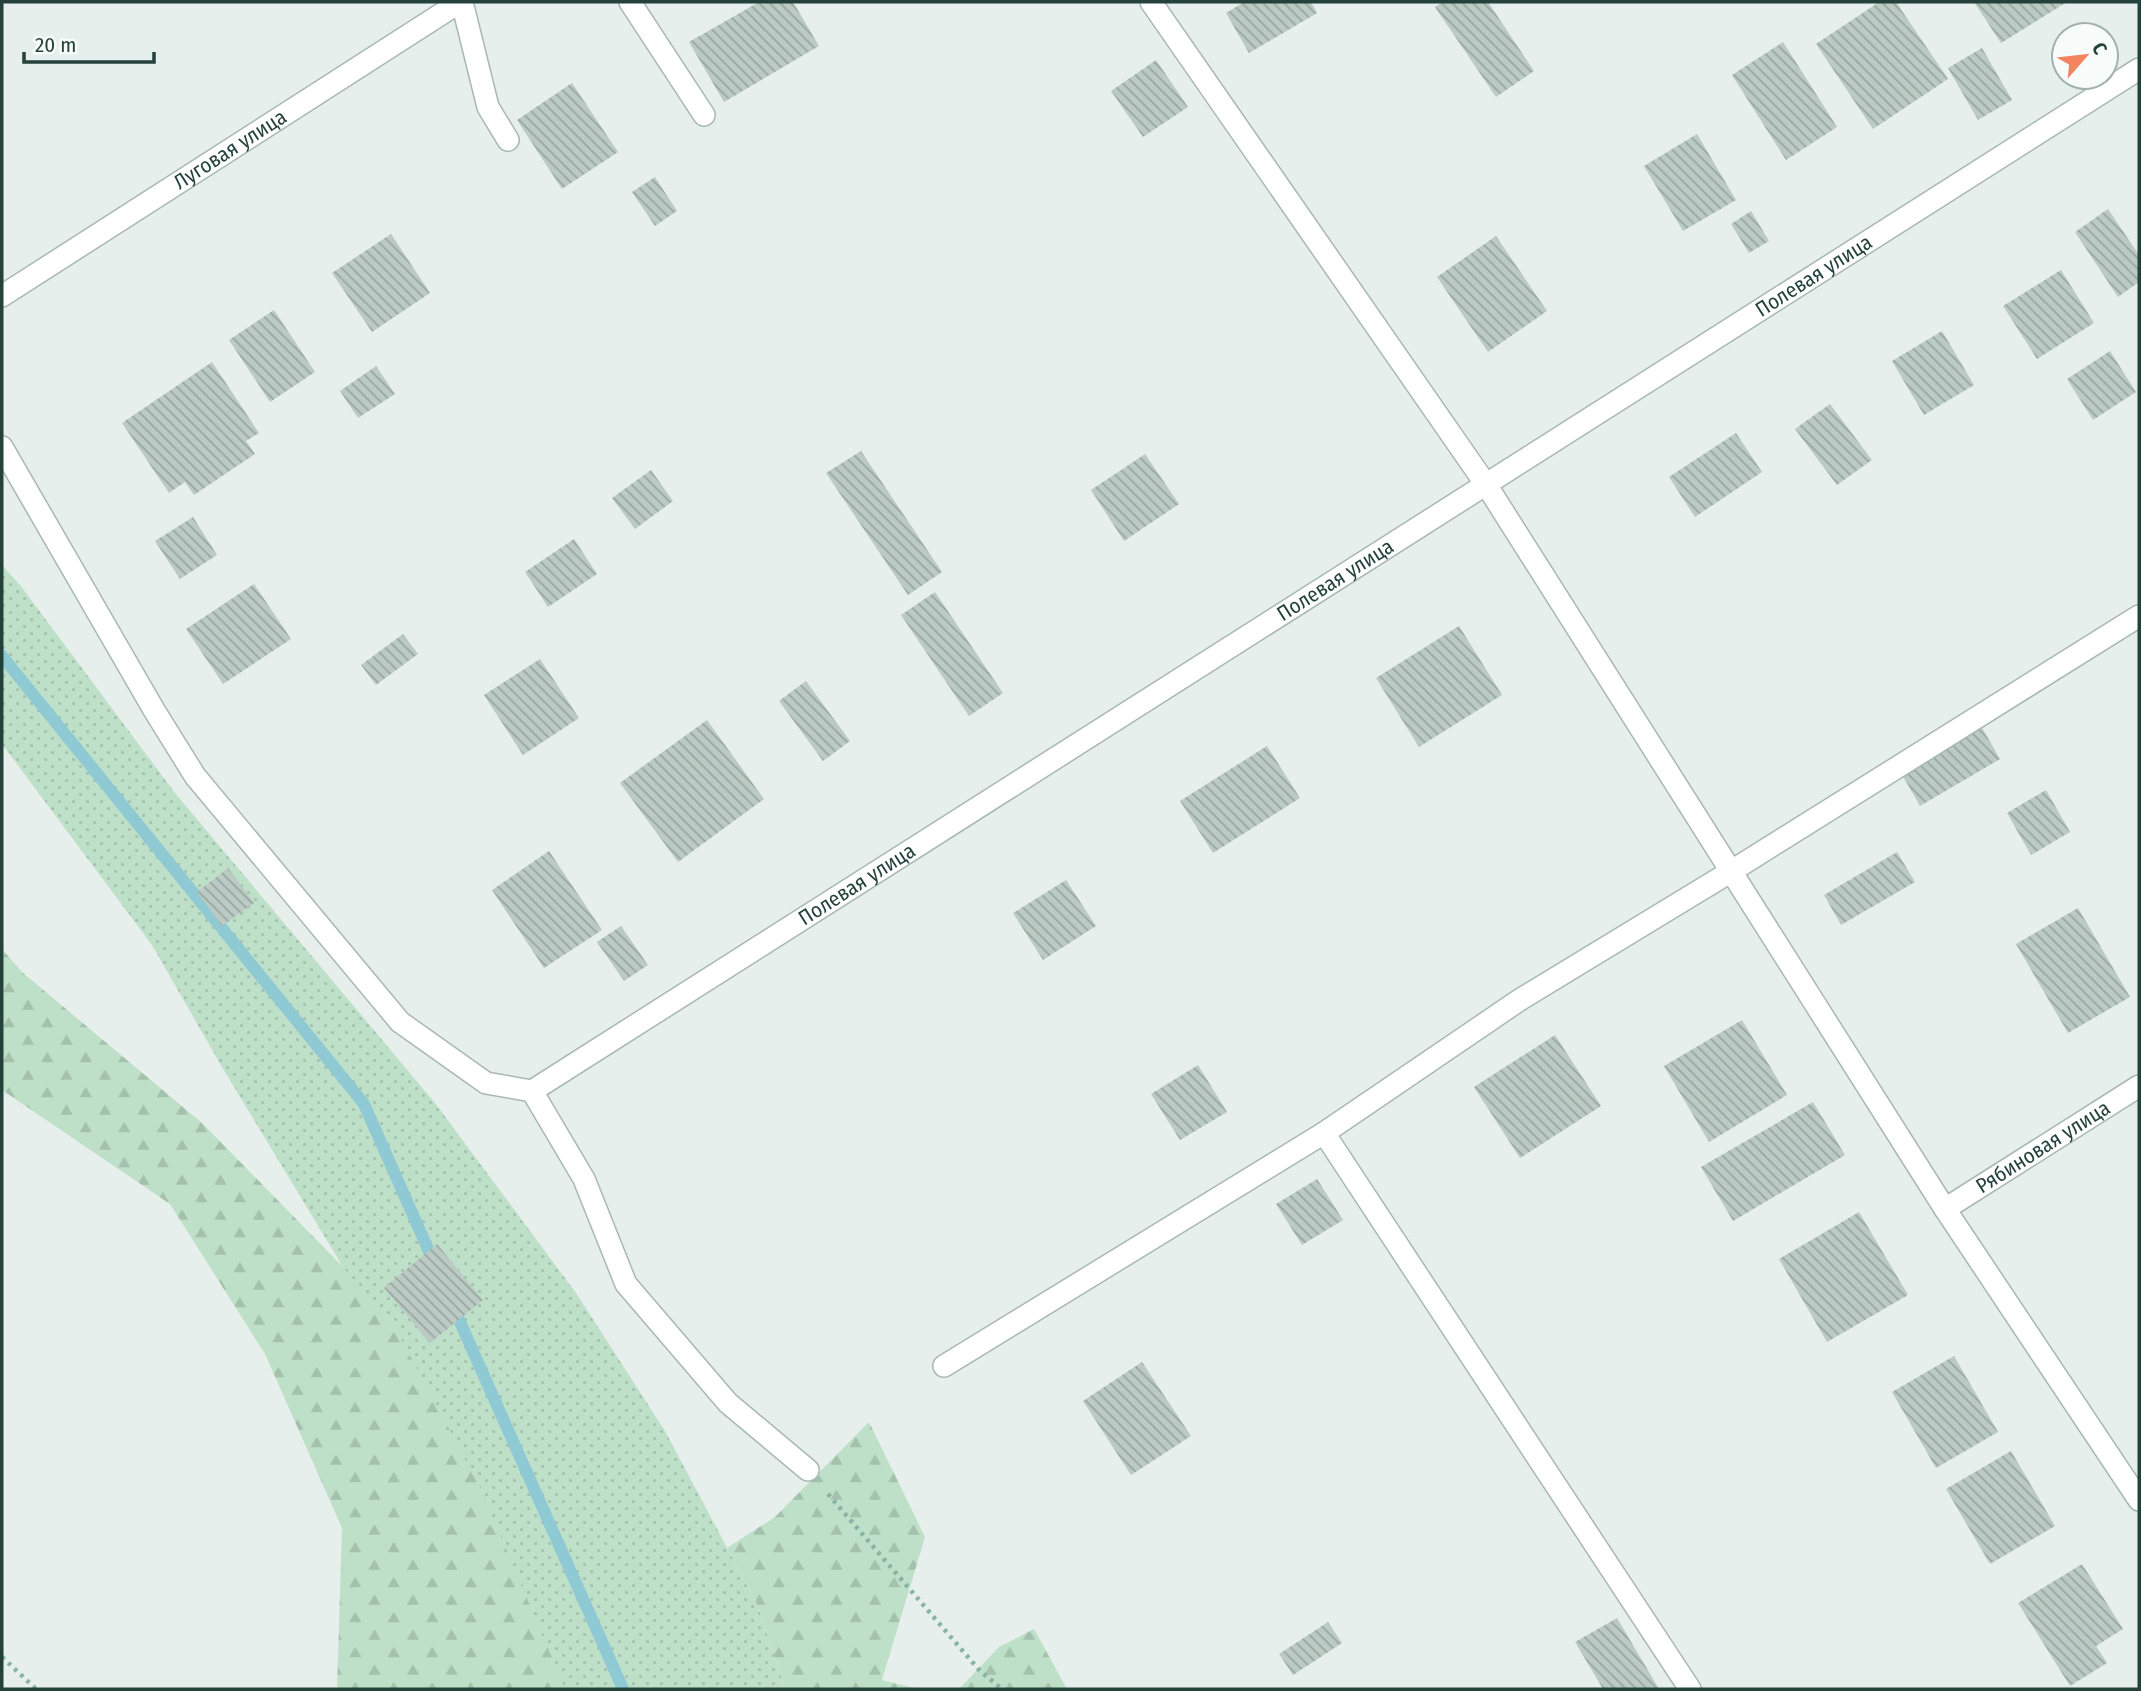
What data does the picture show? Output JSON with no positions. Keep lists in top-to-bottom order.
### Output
{
  "streets": {
    "street": ["Луговая улица", "Полевая улица", "Рябиновая улица"]
  },
  "scale_bar": "20 m",
  "north": "top right"
}
